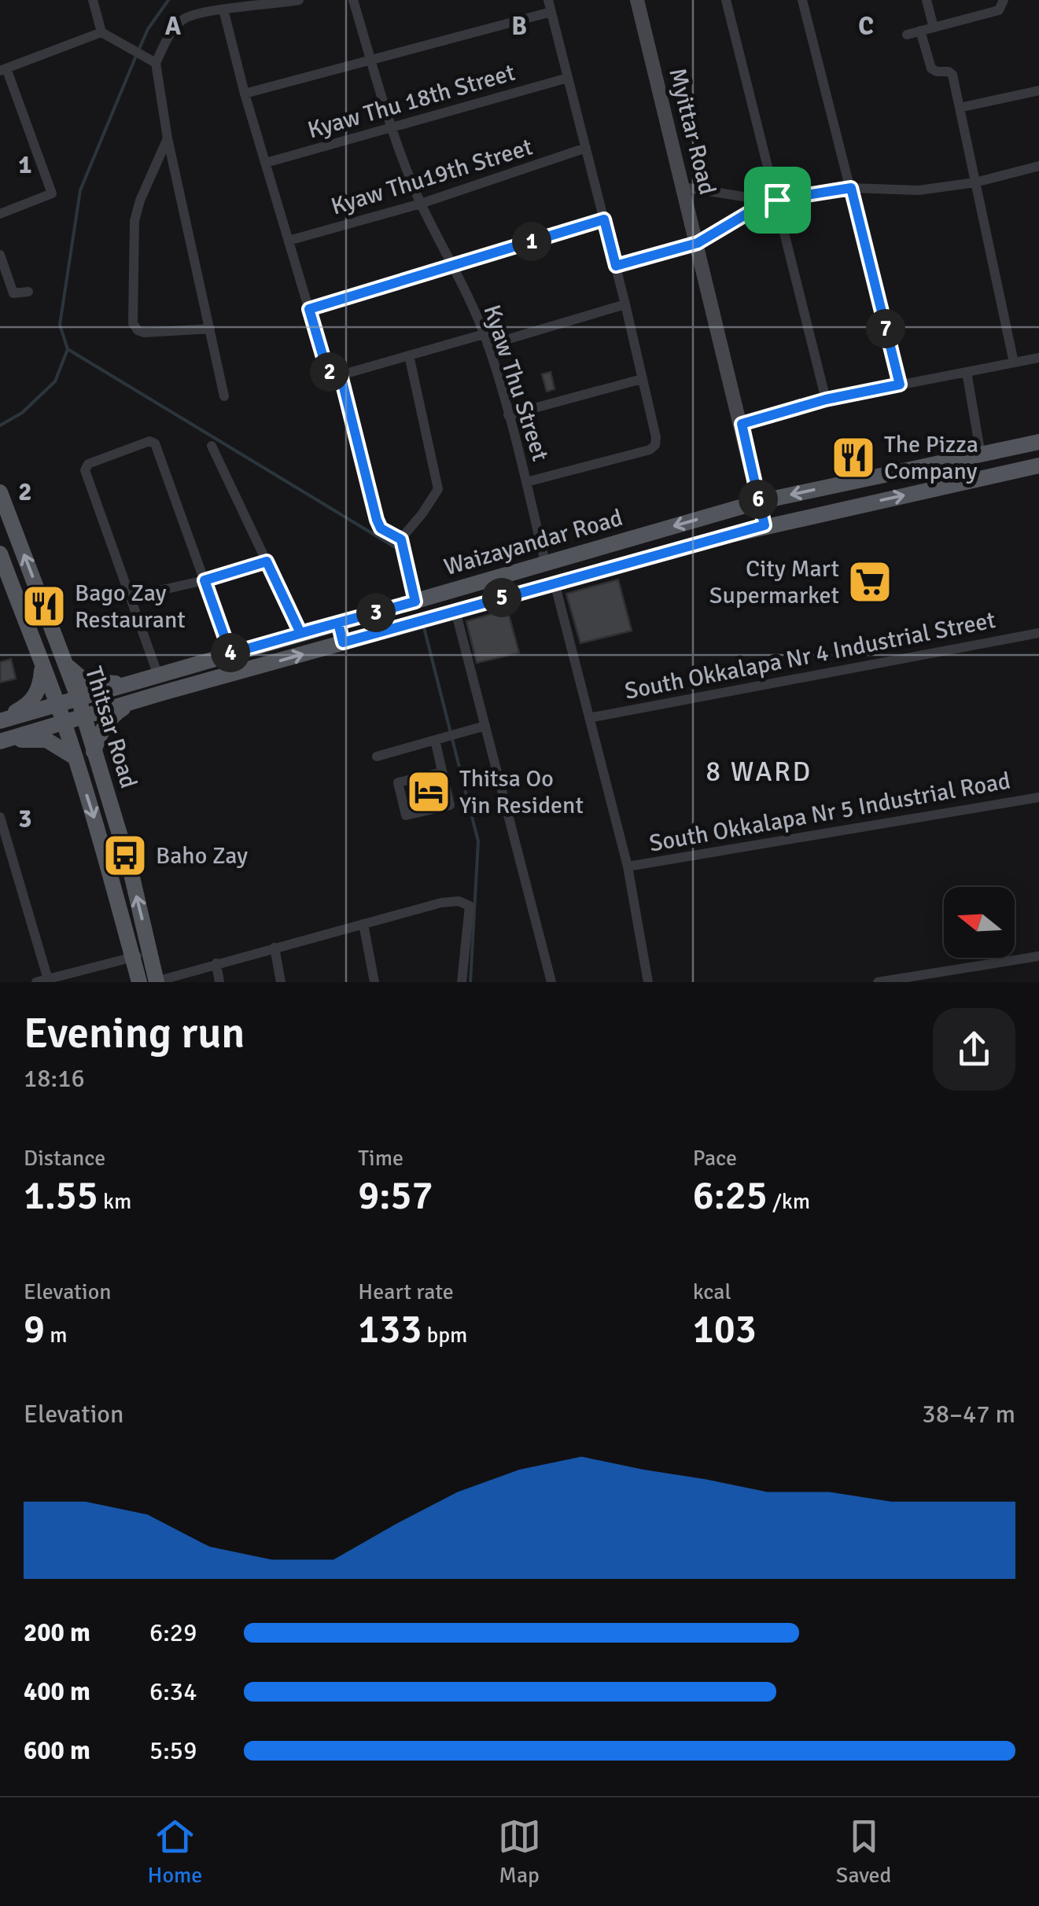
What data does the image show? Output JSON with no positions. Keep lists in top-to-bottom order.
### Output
{
  "streets": {
    "main road": ["Myittar Road", "Waizayandar Road", "Thitsar Road"],
    "street": [
      "Kyaw Thu 18th Street",
      "Kyaw Thu19th Street",
      "Kyaw Thu Street",
      "South Okkalapa Nr 4 Industrial Street",
      "South Okkalapa Nr 5 Industrial Road"
    ]
  },
  "crossings": [
    ["Kyaw Thu 18th Street", "Kyaw Thu Street"],
    ["Myittar Road", "Waizayandar Road"],
    ["Kyaw Thu19th Street", "Kyaw Thu Street"],
    ["Kyaw Thu Street", "Waizayandar Road"],
    ["Waizayandar Road", "Thitsar Road"]
  ],
  "districts": ["8 WARD"],
  "places": {
    "restaurant": ["The Pizza Company", "Bago Zay Restaurant"],
    "supermarket": ["City Mart Supermarket"],
    "hotel": ["Thitsa Oo Yin Resident"],
    "bus stop": ["Baho Zay"]
  },
  "north": "left",
  "page": {
    "pins": [
      "1",
      "7",
      "2",
      "6",
      "5",
      "3",
      "4"
    ],
    "heading": ["Evening run", "18:16"],
    "stats": [
      ["Distance", "1.55 km"],
      ["Time", "9:57"],
      ["Pace", "6:25 /km"],
      ["Elevation", "9 m"],
      ["Heart rate", "133 bpm"],
      ["kcal", "103"]
    ],
    "chart": ["Elevation", "38–47 m"],
    "list": [
      {
        "name": "200 m",
        "note": "6:29"
      },
      {
        "name": "400 m",
        "note": "6:34"
      },
      {
        "name": "600 m",
        "note": "5:59"
      }
    ],
    "tabs": ["Home", "Map", "Saved"]
  },
  "grid": {
    "columns": ["A", "B", "C"],
    "rows": ["1", "2", "3"]
  }
}
